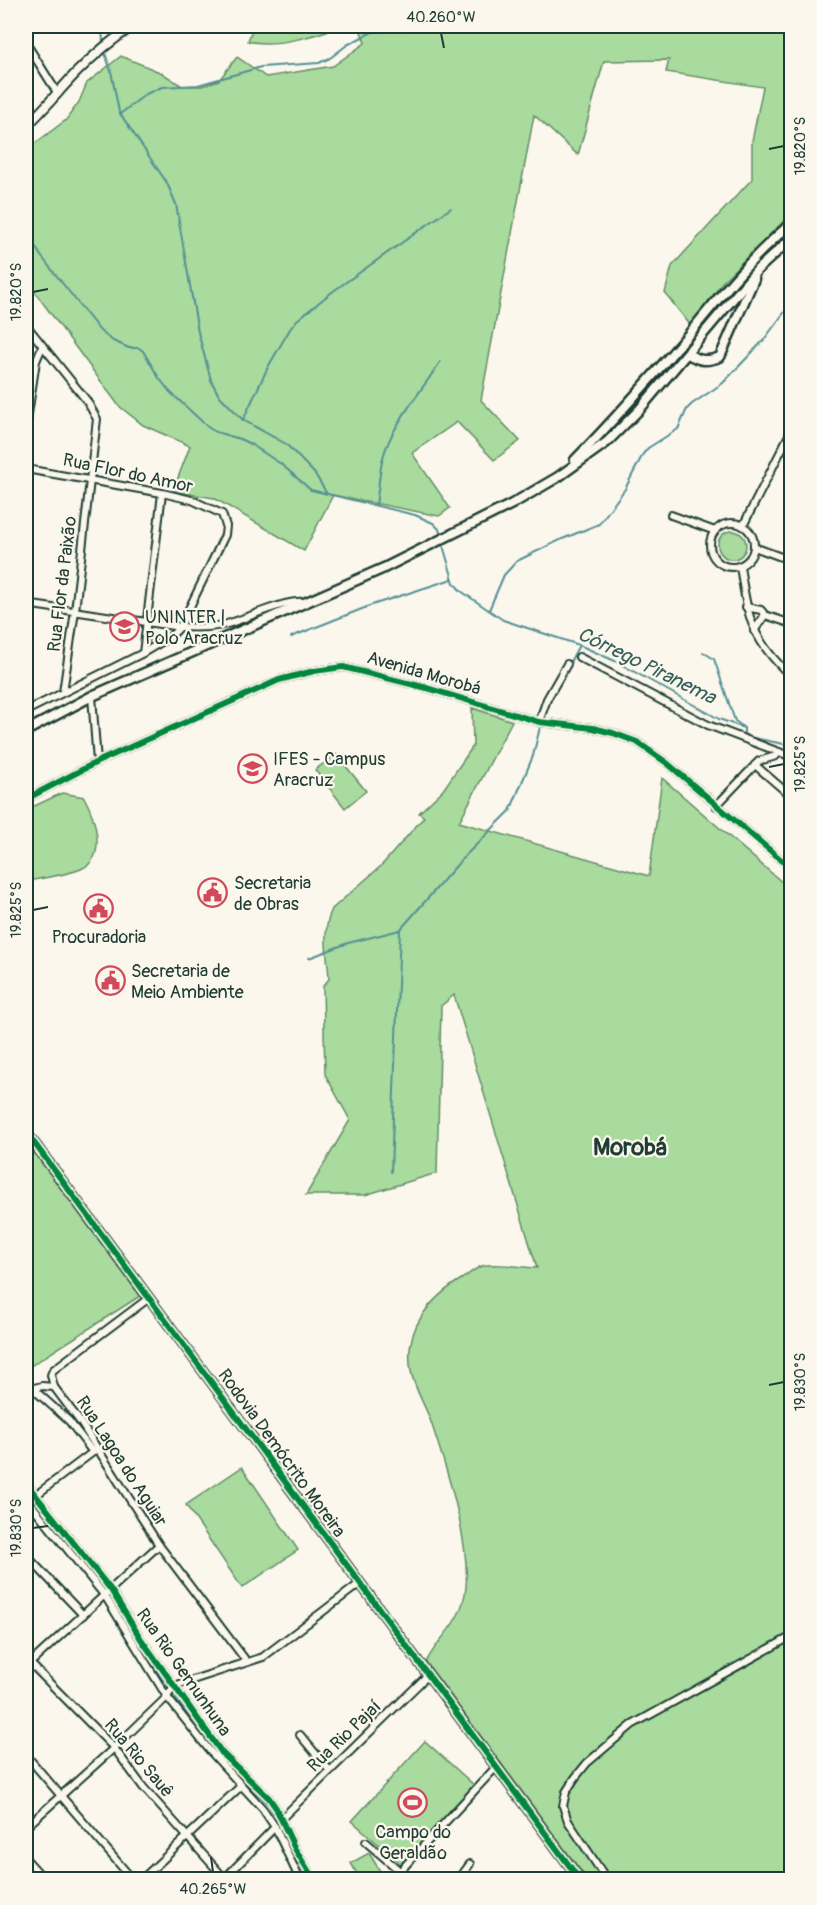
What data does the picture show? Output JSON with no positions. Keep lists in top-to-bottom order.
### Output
{
  "streets": {
    "street": [
      "Rua Flor do Amor",
      "Rua Flor da Paixão",
      "Avenida Morobá",
      "Rodovia Demócrito Moreira",
      "Rua Lagoa do Aguiar",
      "Rua Rio Gemunhuna",
      "Rua Rio Pajaí",
      "Rua Rio Sauê"
    ]
  },
  "crossings": [
    ["Rua Flor do Amor", "Rua Flor da Paixão"],
    ["Rodovia Demócrito Moreira", "Rua Lagoa do Aguiar"],
    ["Rodovia Demócrito Moreira", "Rua Rio Pajaí"],
    ["Rua Rio Gemunhuna", "Rua Rio Pajaí"]
  ],
  "districts": ["Morobá"],
  "water": ["Córrego Piranema"],
  "places": {
    "school or university": ["UNINTER | Polo Aracruz", "IFES - Campus Aracruz"],
    "public building": ["Secretaria de Obras", "Procuradoria", "Secretaria de Meio Ambiente"],
    "sports": ["Campo do Geraldão"]
  },
  "coordinates": [
    "40.260°W",
    "19.820°S",
    "19.825°S",
    "19.830°S",
    "40.265°W"
  ]
}
